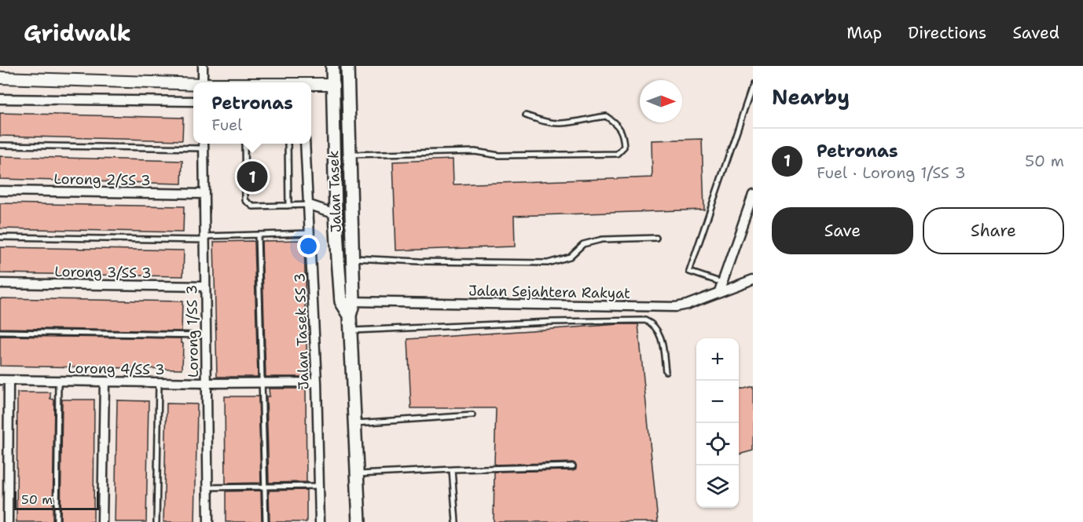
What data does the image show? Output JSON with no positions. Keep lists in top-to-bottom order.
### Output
{
  "streets": {
    "main road": ["Jalan Tasek"],
    "street": [
      "Lorong 2/SS 3",
      "Lorong 3/SS 3",
      "Jalan Sejahtera Rakyat",
      "Lorong 1/SS 3",
      "Jalan Tasek SS 3",
      "Lorong 4/SS 3"
    ]
  },
  "crossings": [
    ["Lorong 2/SS 3", "Lorong 1/SS 3"],
    ["Jalan Tasek", "Jalan Sejahtera Rakyat"],
    ["Lorong 3/SS 3", "Lorong 1/SS 3"],
    ["Lorong 1/SS 3", "Lorong 4/SS 3"],
    ["Jalan Tasek SS 3", "Lorong 4/SS 3"]
  ],
  "scale_bar": "50 m",
  "north": "right",
  "page": {
    "header": "Gridwalk",
    "nav": ["Map", "Directions", "Saved"],
    "heading": "Nearby",
    "popup": ["Petronas", "Fuel"],
    "list": [
      {
        "mark": "1",
        "name": "Petronas",
        "note": "Fuel · Lorong 1/SS 3",
        "value": "50 m"
      }
    ],
    "pins": "1",
    "buttons": ["Save", "Share"],
    "map_buttons": ["+", "−"],
    "scale": "50 m"
  }
}
